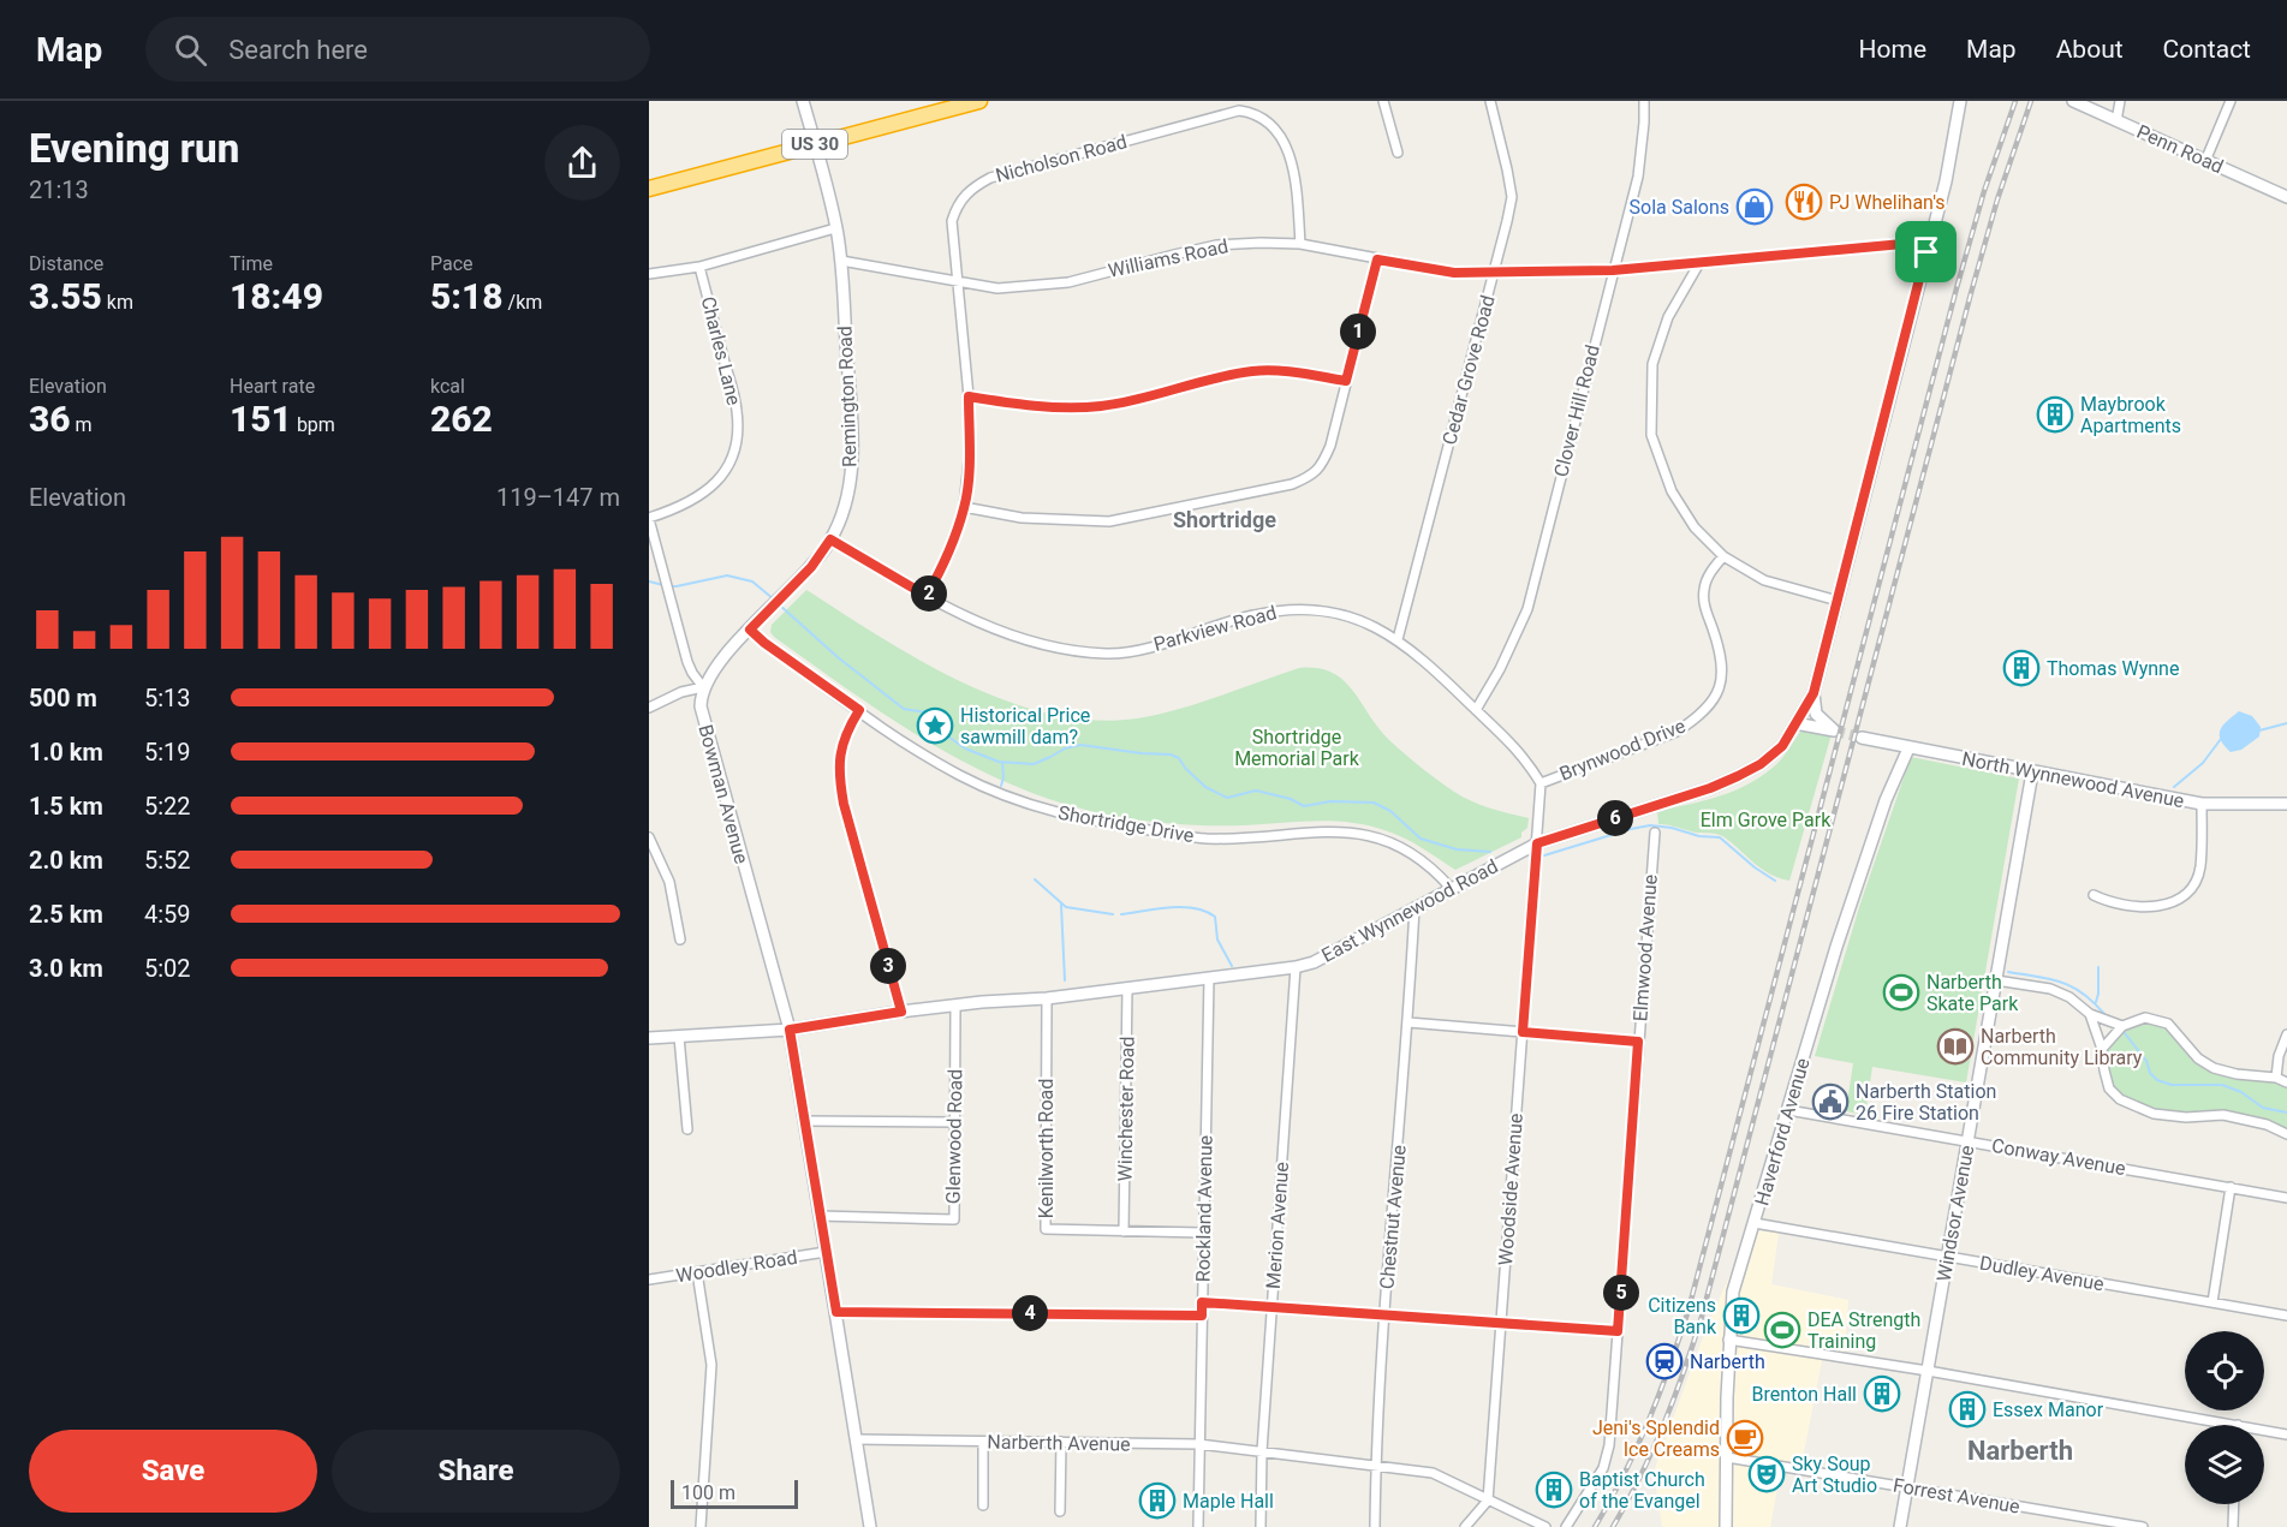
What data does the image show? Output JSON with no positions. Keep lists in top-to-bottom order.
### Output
{
  "streets": {
    "highway": ["US 30"],
    "street": [
      "Penn Road",
      "Nicholson Road",
      "Williams Road",
      "Charles Lane",
      "Cedar Grove Road",
      "Remington Road",
      "Clover Hill Road",
      "Parkview Road",
      "Brynwood Drive",
      "North Wynnewood Avenue",
      "Bowman Avenue",
      "Shortridge Drive",
      "East Wynnewood Road",
      "Elmwood Avenue",
      "Winchester Road",
      "Haverford Avenue",
      "Glenwood Road",
      "Kenilworth Road",
      "Conway Avenue",
      "Woodside Avenue",
      "Rockland Avenue",
      "Windsor Avenue",
      "Chestnut Avenue",
      "Merion Avenue",
      "Woodley Road",
      "Dudley Avenue",
      "Narberth Avenue",
      "Forrest Avenue"
    ]
  },
  "crossings": [
    ["US 30", "Remington Road"],
    ["Nicholson Road", "Williams Road"],
    ["Nicholson Road", "Parkview Road"],
    ["Williams Road", "Cedar Grove Road"],
    ["Williams Road", "Remington Road"],
    ["Williams Road", "Clover Hill Road"],
    ["Williams Road", "East Wynnewood Road"],
    ["Charles Lane", "Bowman Avenue"],
    ["Cedar Grove Road", "Parkview Road"],
    ["Remington Road", "Parkview Road"],
    ["Remington Road", "Bowman Avenue"],
    ["Remington Road", "Shortridge Drive"],
    ["Clover Hill Road", "Parkview Road"],
    ["Parkview Road", "Brynwood Drive"],
    ["North Wynnewood Avenue", "Haverford Avenue"],
    ["North Wynnewood Avenue", "Windsor Avenue"],
    ["Bowman Avenue", "East Wynnewood Road"],
    ["Bowman Avenue", "Glenwood Road"],
    ["Bowman Avenue", "Woodley Road"],
    ["Bowman Avenue", "Narberth Avenue"],
    ["Shortridge Drive", "East Wynnewood Road"],
    ["East Wynnewood Road", "Winchester Road"],
    ["East Wynnewood Road", "Glenwood Road"],
    ["East Wynnewood Road", "Kenilworth Road"],
    ["East Wynnewood Road", "Woodside Avenue"],
    ["East Wynnewood Road", "Rockland Avenue"],
    ["East Wynnewood Road", "Chestnut Avenue"],
    ["East Wynnewood Road", "Merion Avenue"],
    ["Winchester Road", "Kenilworth Road"],
    ["Haverford Avenue", "Conway Avenue"],
    ["Haverford Avenue", "Dudley Avenue"],
    ["Haverford Avenue", "Forrest Avenue"],
    ["Kenilworth Road", "Rockland Avenue"],
    ["Conway Avenue", "Windsor Avenue"],
    ["Woodside Avenue", "Narberth Avenue"],
    ["Rockland Avenue", "Narberth Avenue"],
    ["Windsor Avenue", "Dudley Avenue"],
    ["Windsor Avenue", "Forrest Avenue"],
    ["Chestnut Avenue", "Narberth Avenue"],
    ["Merion Avenue", "Narberth Avenue"]
  ],
  "districts": ["Shortridge", "Narberth"],
  "parks": ["Shortridge Memorial Park", "Elm Grove Park"],
  "places": {
    "restaurant": ["PJ Whelihan's"],
    "shop": ["Sola Salons"],
    "building": [
      "Maybrook Apartments",
      "Thomas Wynne",
      "Citizens Bank",
      "Brenton Hall",
      "Essex Manor",
      "Baptist Church of the Evangel",
      "Maple Hall"
    ],
    "place": ["Historical Price sawmill dam?"],
    "sports": ["Narberth Skate Park", "DEA Strength Training"],
    "library": ["Narberth Community Library"],
    "public building": ["Narberth Station 26 Fire Station"],
    "station": ["Narberth"],
    "cafe": ["Jeni's Splendid Ice Creams"],
    "theatre": ["Sky Soup Art Studio"]
  },
  "scale_bar": "100 m",
  "page": {
    "header": "Map",
    "search": "Search here",
    "nav": [
      "Home",
      "Map",
      "About",
      "Contact"
    ],
    "heading": ["Evening run", "21:13"],
    "stats": [
      ["Distance", "3.55 km"],
      ["Time", "18:49"],
      ["Pace", "5:18 /km"],
      ["Elevation", "36 m"],
      ["Heart rate", "151 bpm"],
      ["kcal", "262"]
    ],
    "pins": [
      "1",
      "2",
      "6",
      "3",
      "5",
      "4"
    ],
    "chart": ["Elevation", "119–147 m"],
    "list": [
      {
        "name": "500 m",
        "note": "5:13"
      },
      {
        "name": "1.0 km",
        "note": "5:19"
      },
      {
        "name": "1.5 km",
        "note": "5:22"
      },
      {
        "name": "2.0 km",
        "note": "5:52"
      },
      {
        "name": "2.5 km",
        "note": "4:59"
      },
      {
        "name": "3.0 km",
        "note": "5:02"
      }
    ],
    "buttons": ["Save", "Share"],
    "scale": "100 m"
  }
}
